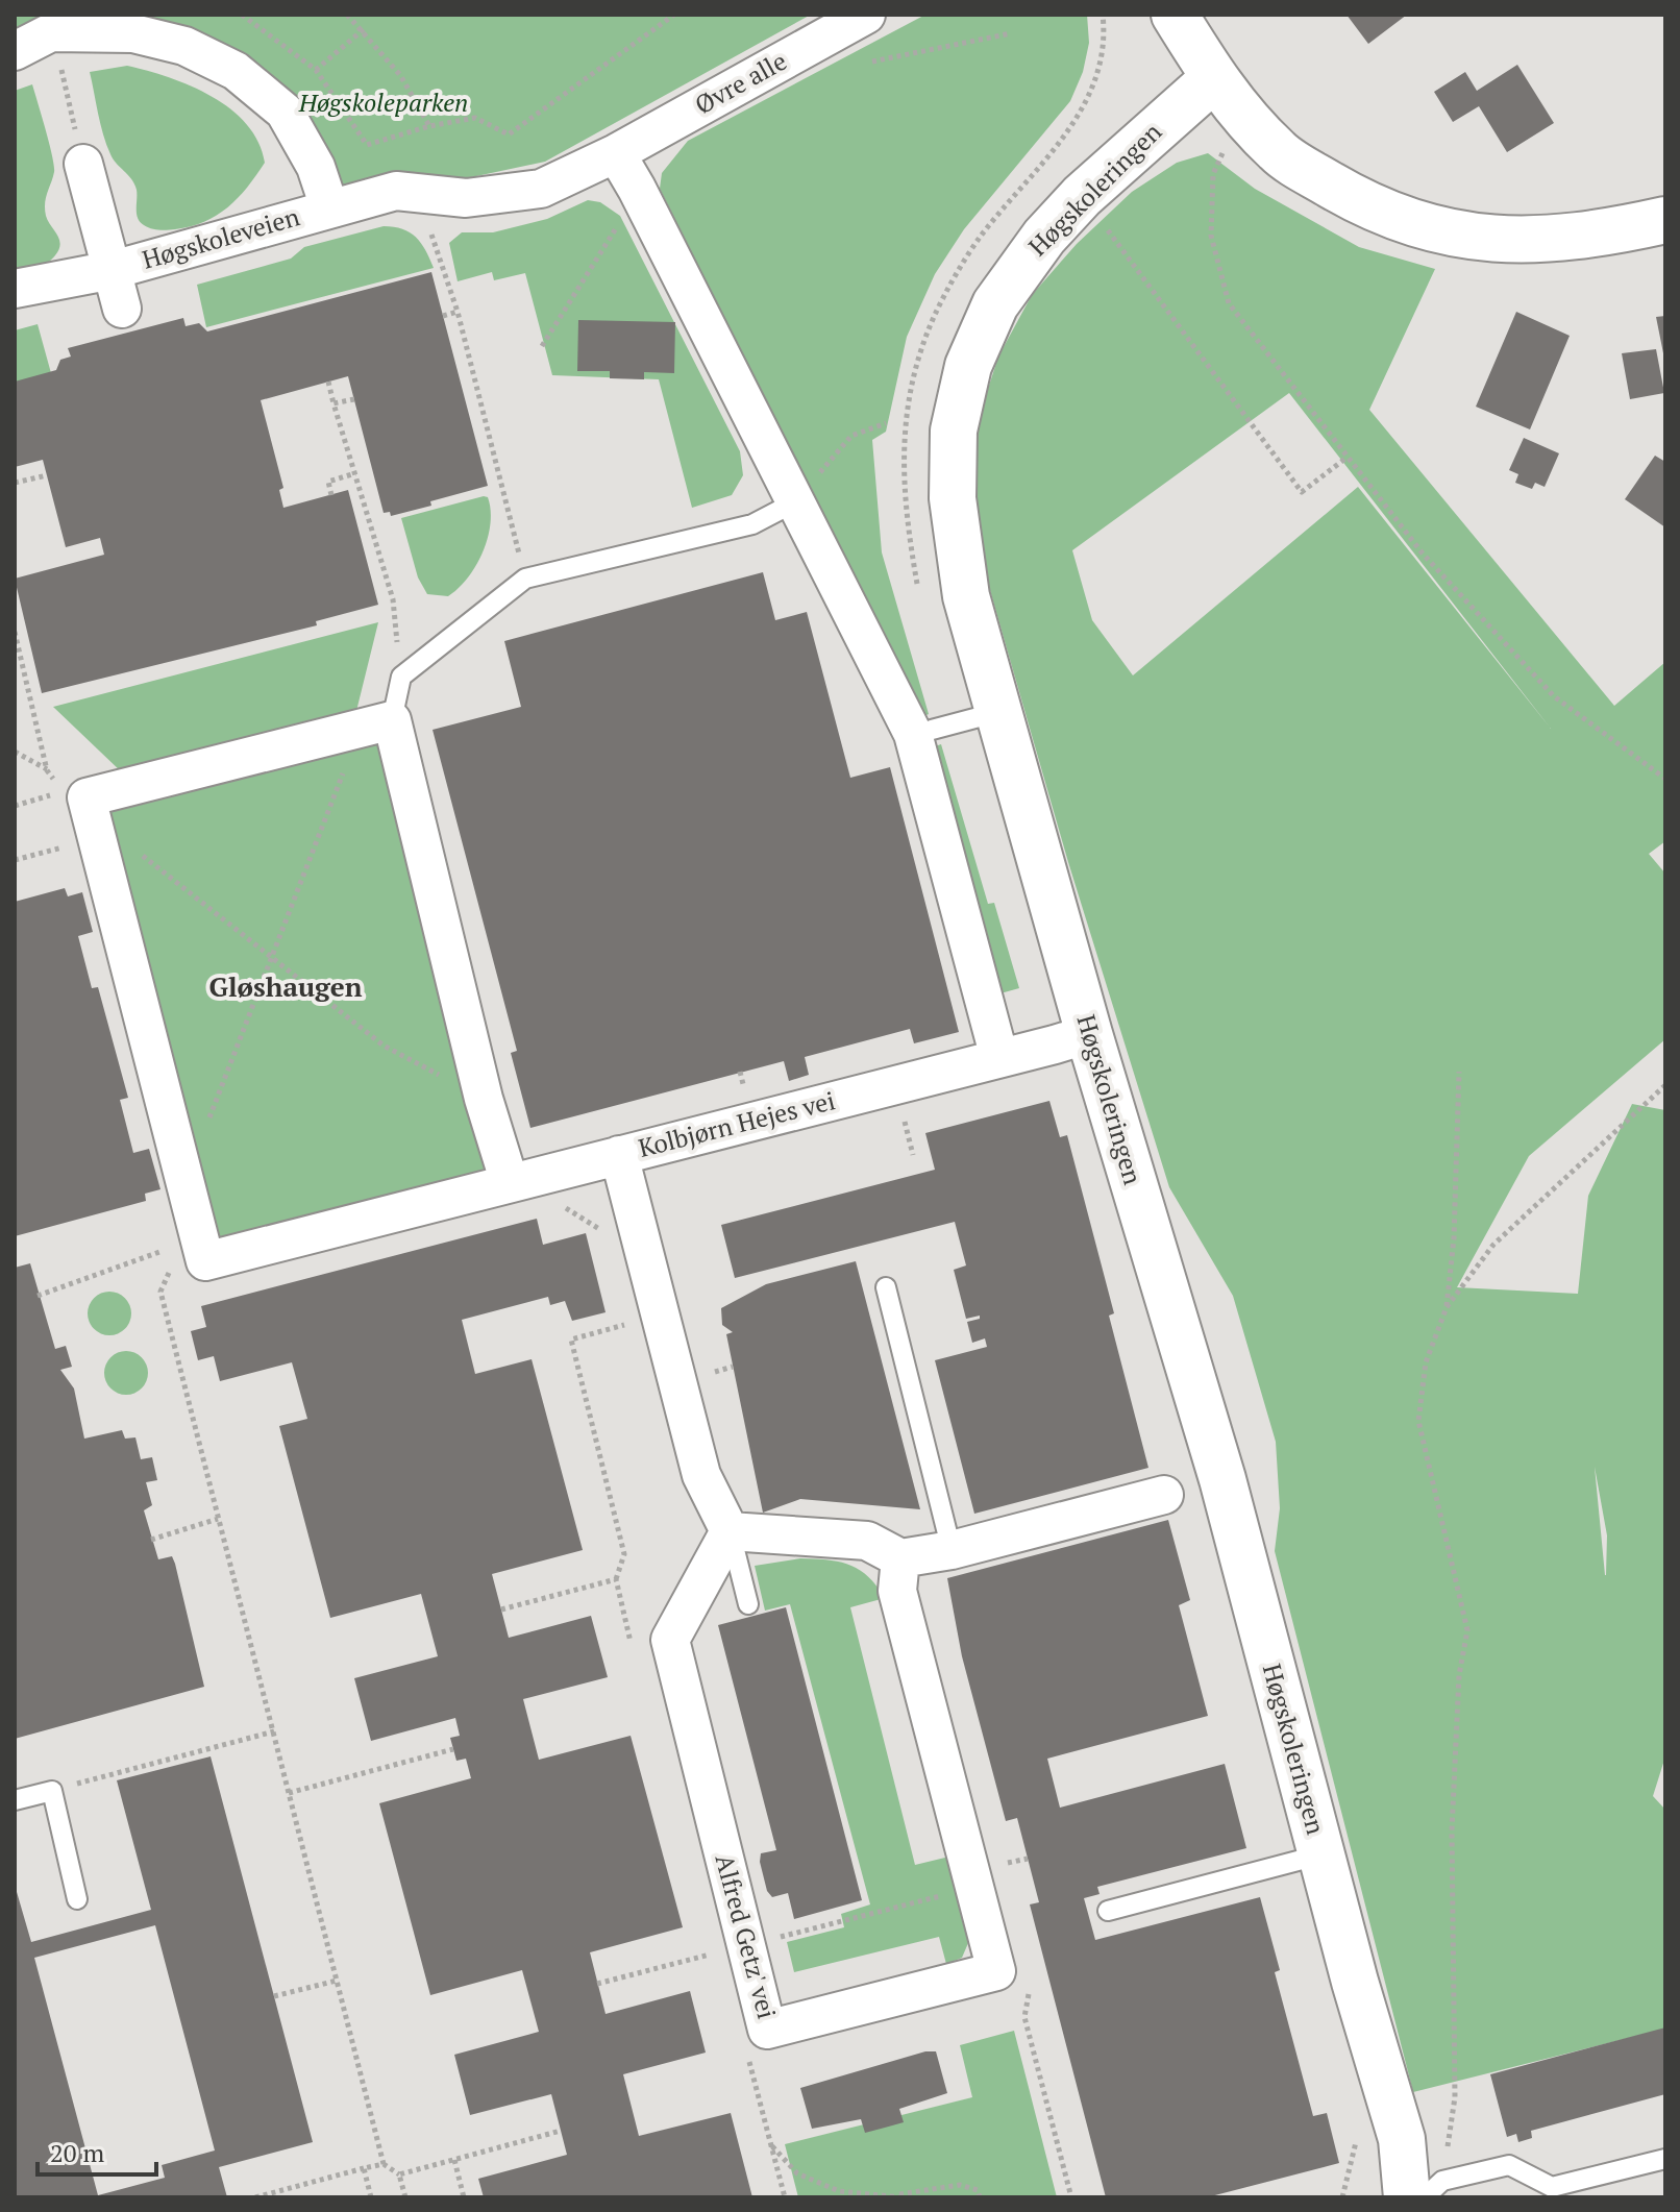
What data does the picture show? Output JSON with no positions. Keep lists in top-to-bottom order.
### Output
{
  "streets": {
    "street": [
      "Øvre alle",
      "Høgskoleringen",
      "Høgskoleveien",
      "Kolbjørn Hejes vei",
      "Alfred Getz' vei"
    ]
  },
  "crossings": [
    ["Øvre alle", "Høgskoleveien"],
    ["Høgskoleringen", "Kolbjørn Hejes vei"]
  ],
  "districts": ["Gløshaugen"],
  "parks": ["Høgskoleparken"],
  "scale_bar": "20 m"
}
